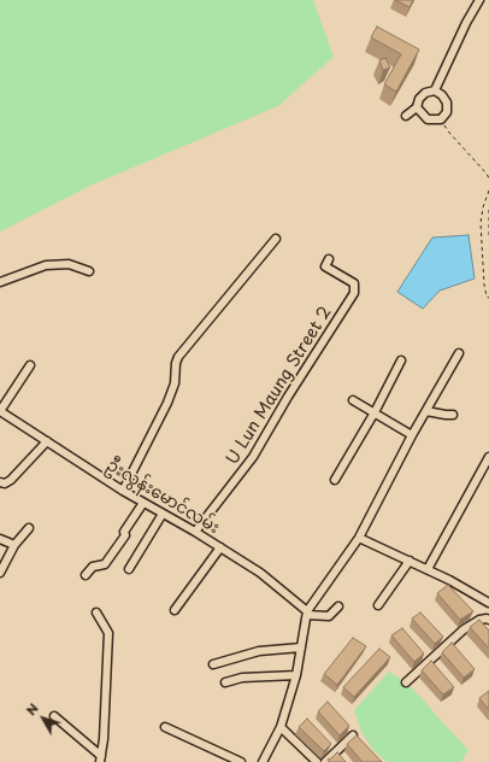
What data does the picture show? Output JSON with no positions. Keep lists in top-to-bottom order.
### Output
{
  "streets": {
    "street": ["U Lun Maung Street 2", "ဦးလွန်းမောင်လမ်း"]
  },
  "crossings": [
    ["U Lun Maung Street 2", "ဦးလွန်းမောင်လမ်း"]
  ],
  "north": "top left"
}
